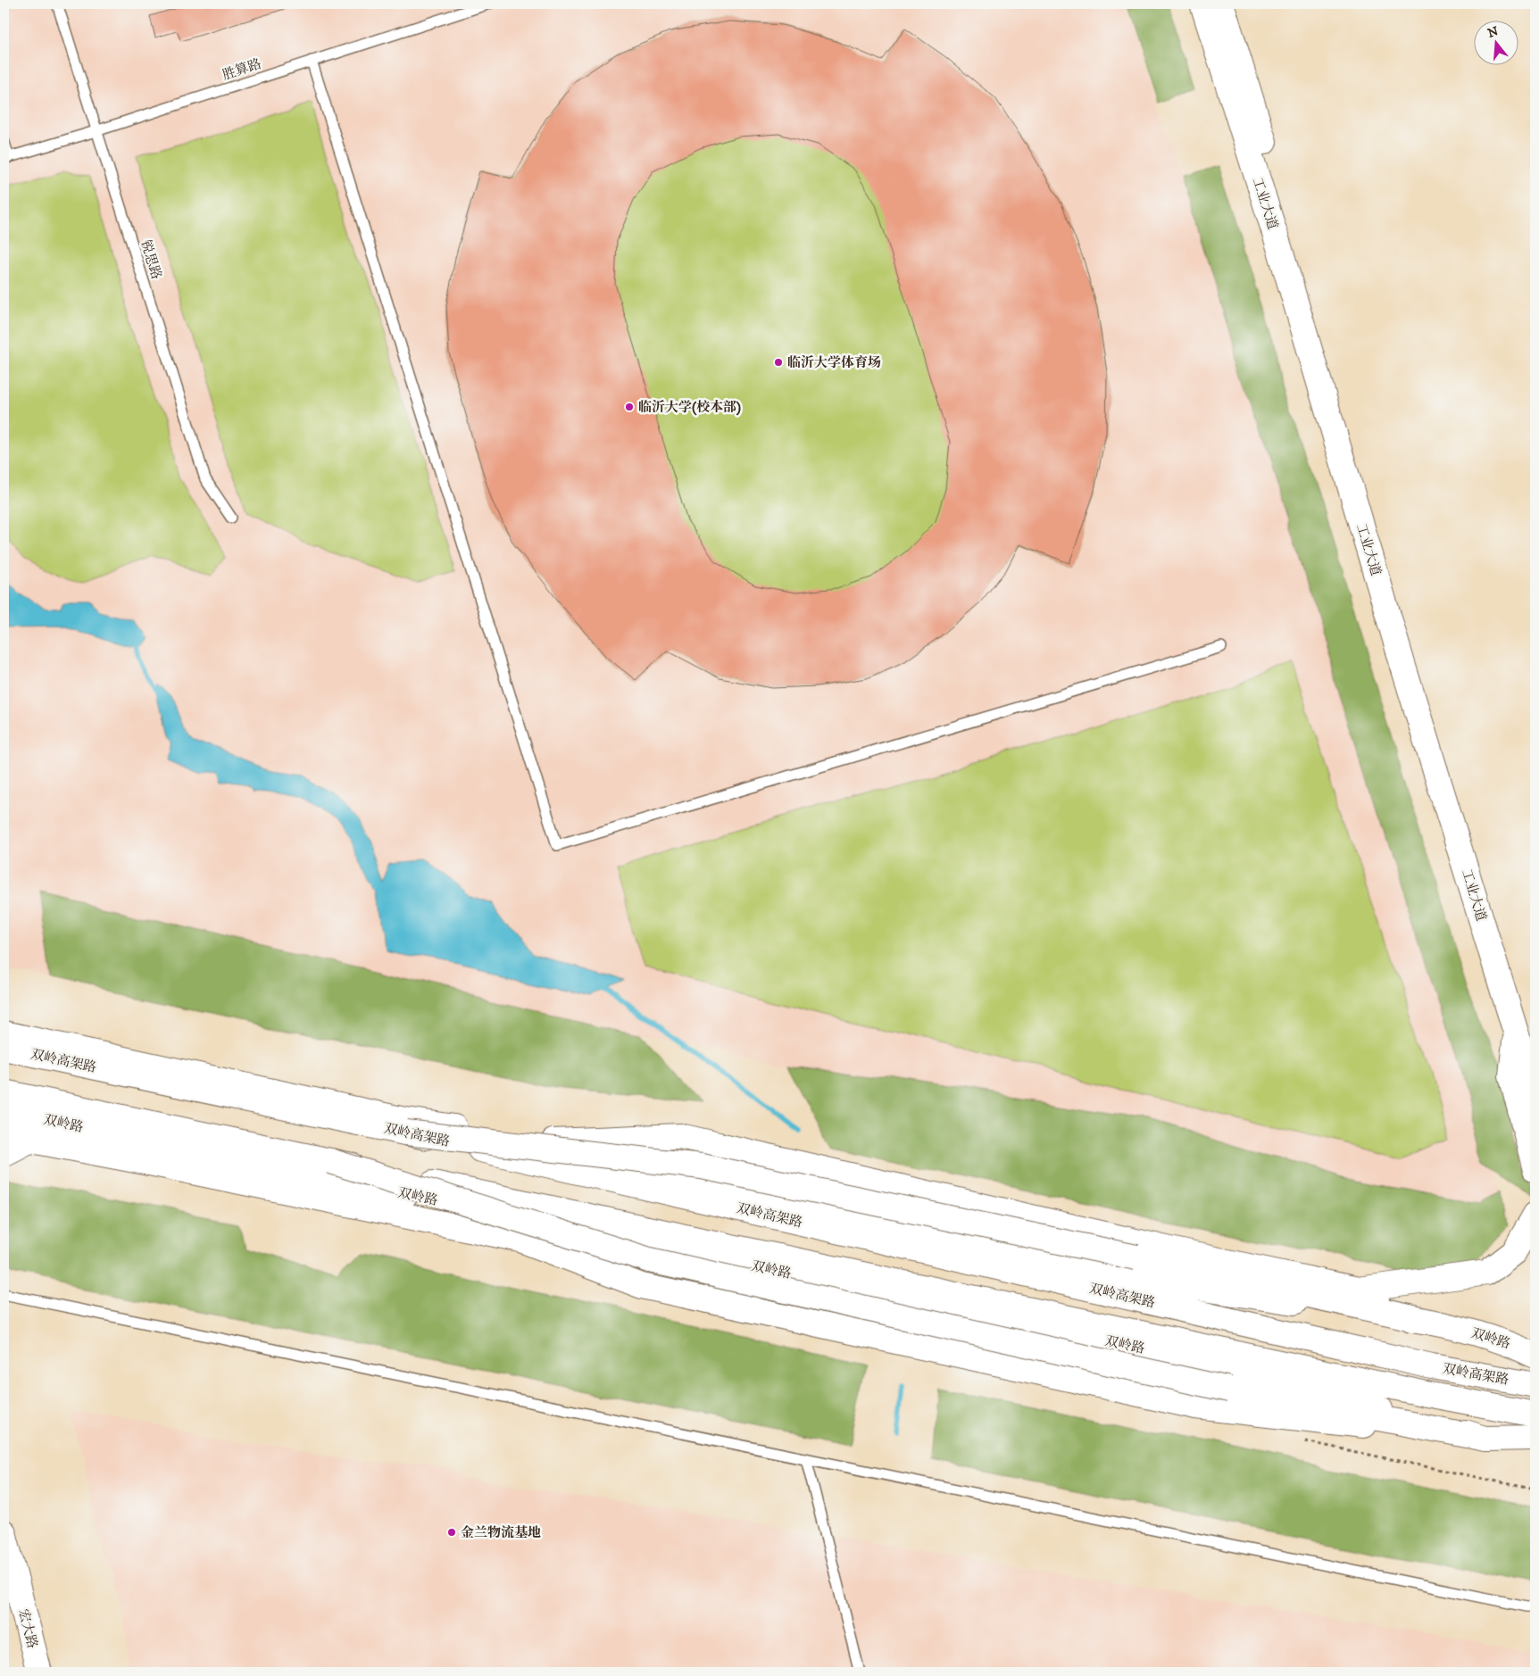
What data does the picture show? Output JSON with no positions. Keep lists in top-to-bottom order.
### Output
{
  "streets": {
    "main road": [
      "工业大道",
      "双岭高架路",
      "双岭路",
      "宏大路"
    ],
    "lane": ["胜算路", "锐思路"]
  },
  "crossings": [
    ["胜算路", "锐思路"]
  ],
  "places": ["临沂大学体育场", "临沂大学(校本部)", "金兰物流基地"],
  "north": "top"
}
